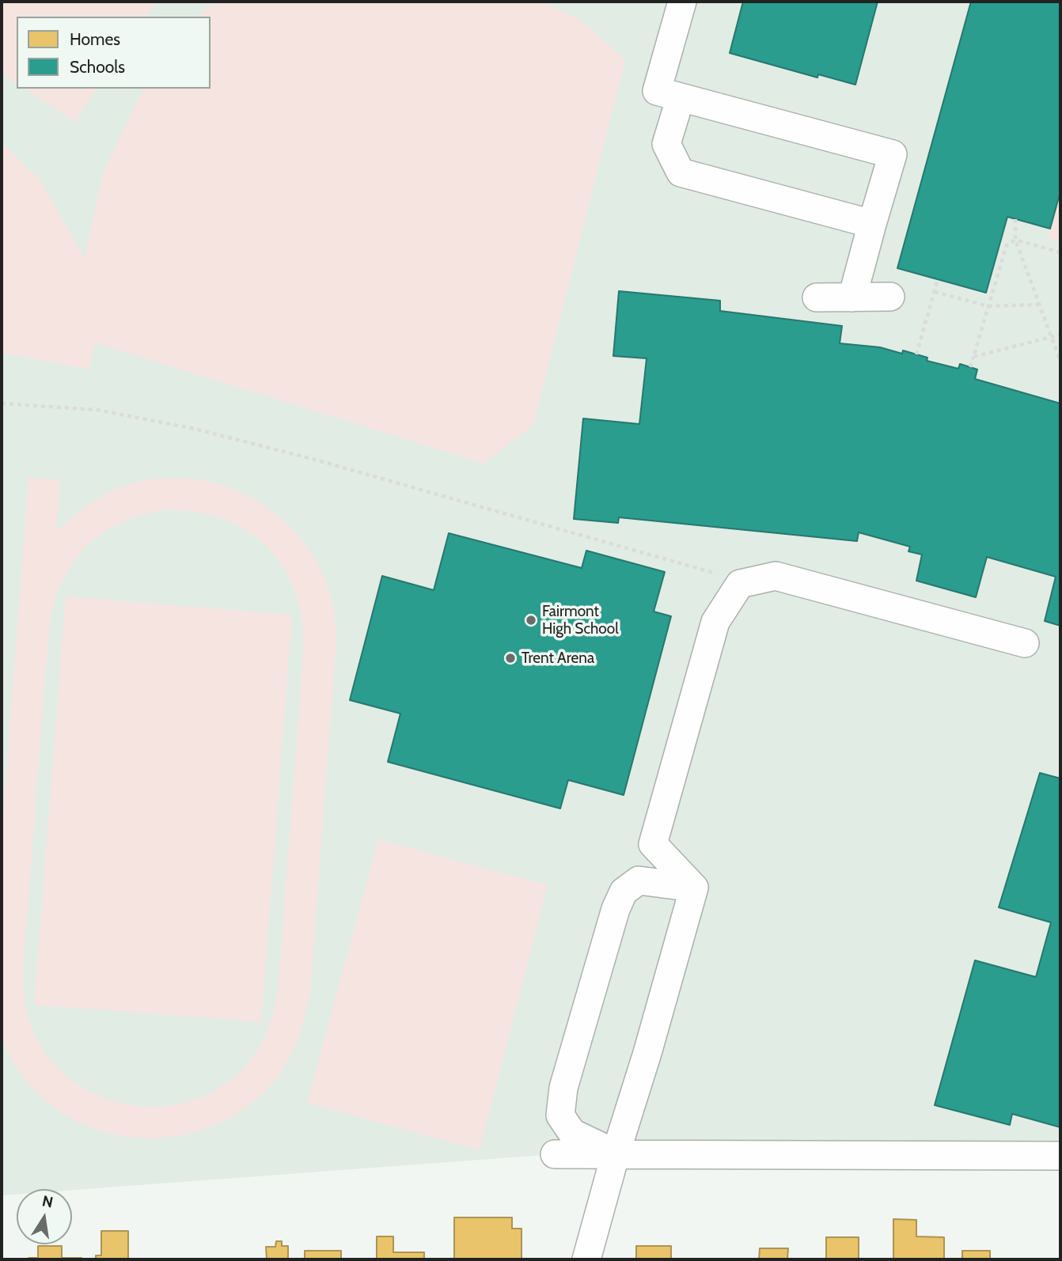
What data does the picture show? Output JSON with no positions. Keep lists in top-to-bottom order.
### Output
{
  "places": ["Fairmont High School", "Trent Arena"],
  "legend": ["Homes", "Schools"],
  "north": "top"
}
